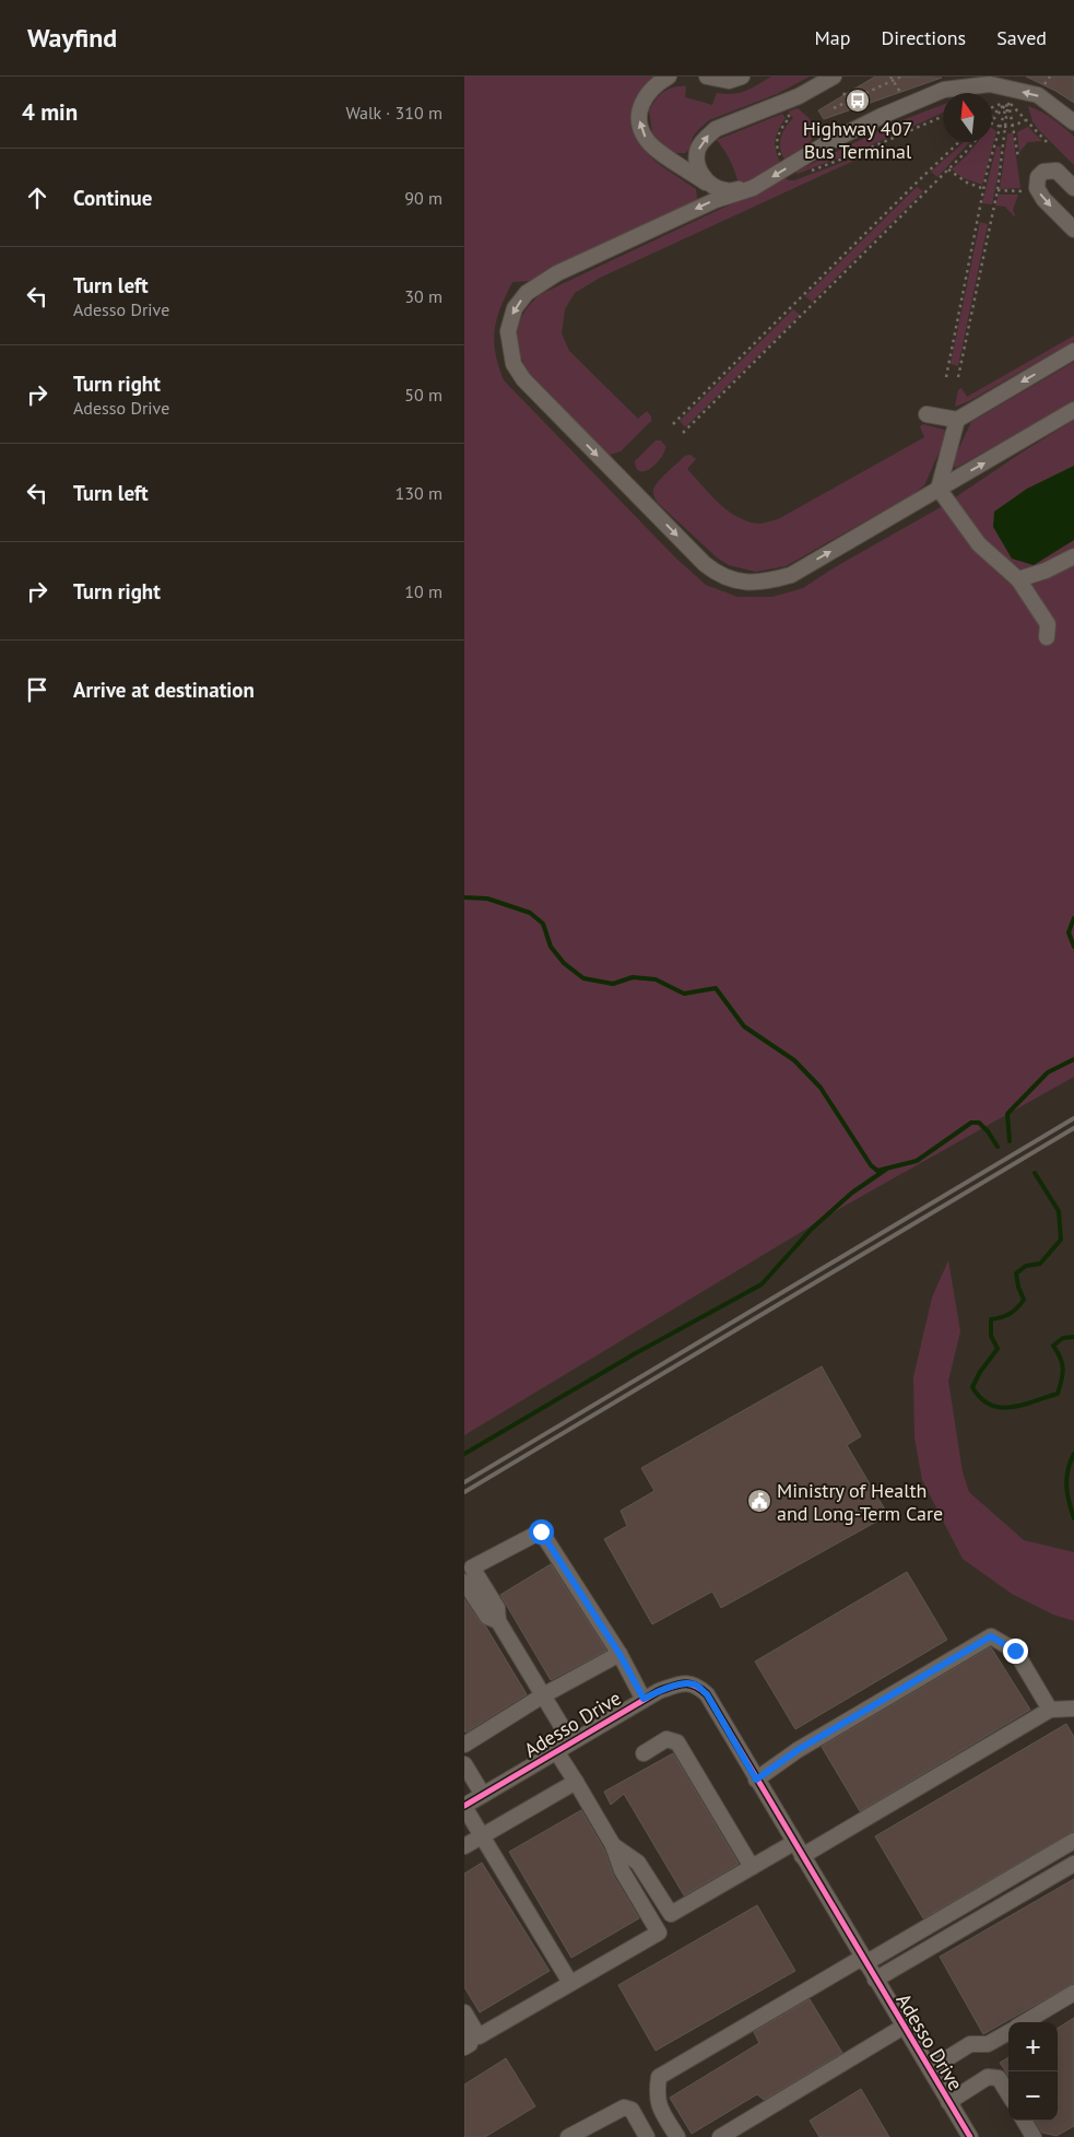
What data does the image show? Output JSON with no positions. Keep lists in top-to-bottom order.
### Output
{
  "streets": {
    "street": ["Adesso Drive"]
  },
  "places": {
    "bus stop": ["Highway 407 Bus Terminal"],
    "public building": ["Ministry of Health and Long-Term Care"]
  },
  "north": "top",
  "page": {
    "header": "Wayfind",
    "nav": ["Map", "Directions", "Saved"],
    "heading": ["4 min", "Walk · 310 m"],
    "list": [
      ["Continue", "90 m"],
      ["Turn left", "Adesso Drive", "30 m"],
      ["Turn right", "Adesso Drive", "50 m"],
      ["Turn left", "130 m"],
      ["Turn right", "10 m"],
      "Arrive at destination"
    ],
    "map_buttons": ["+", "−"]
  }
}
